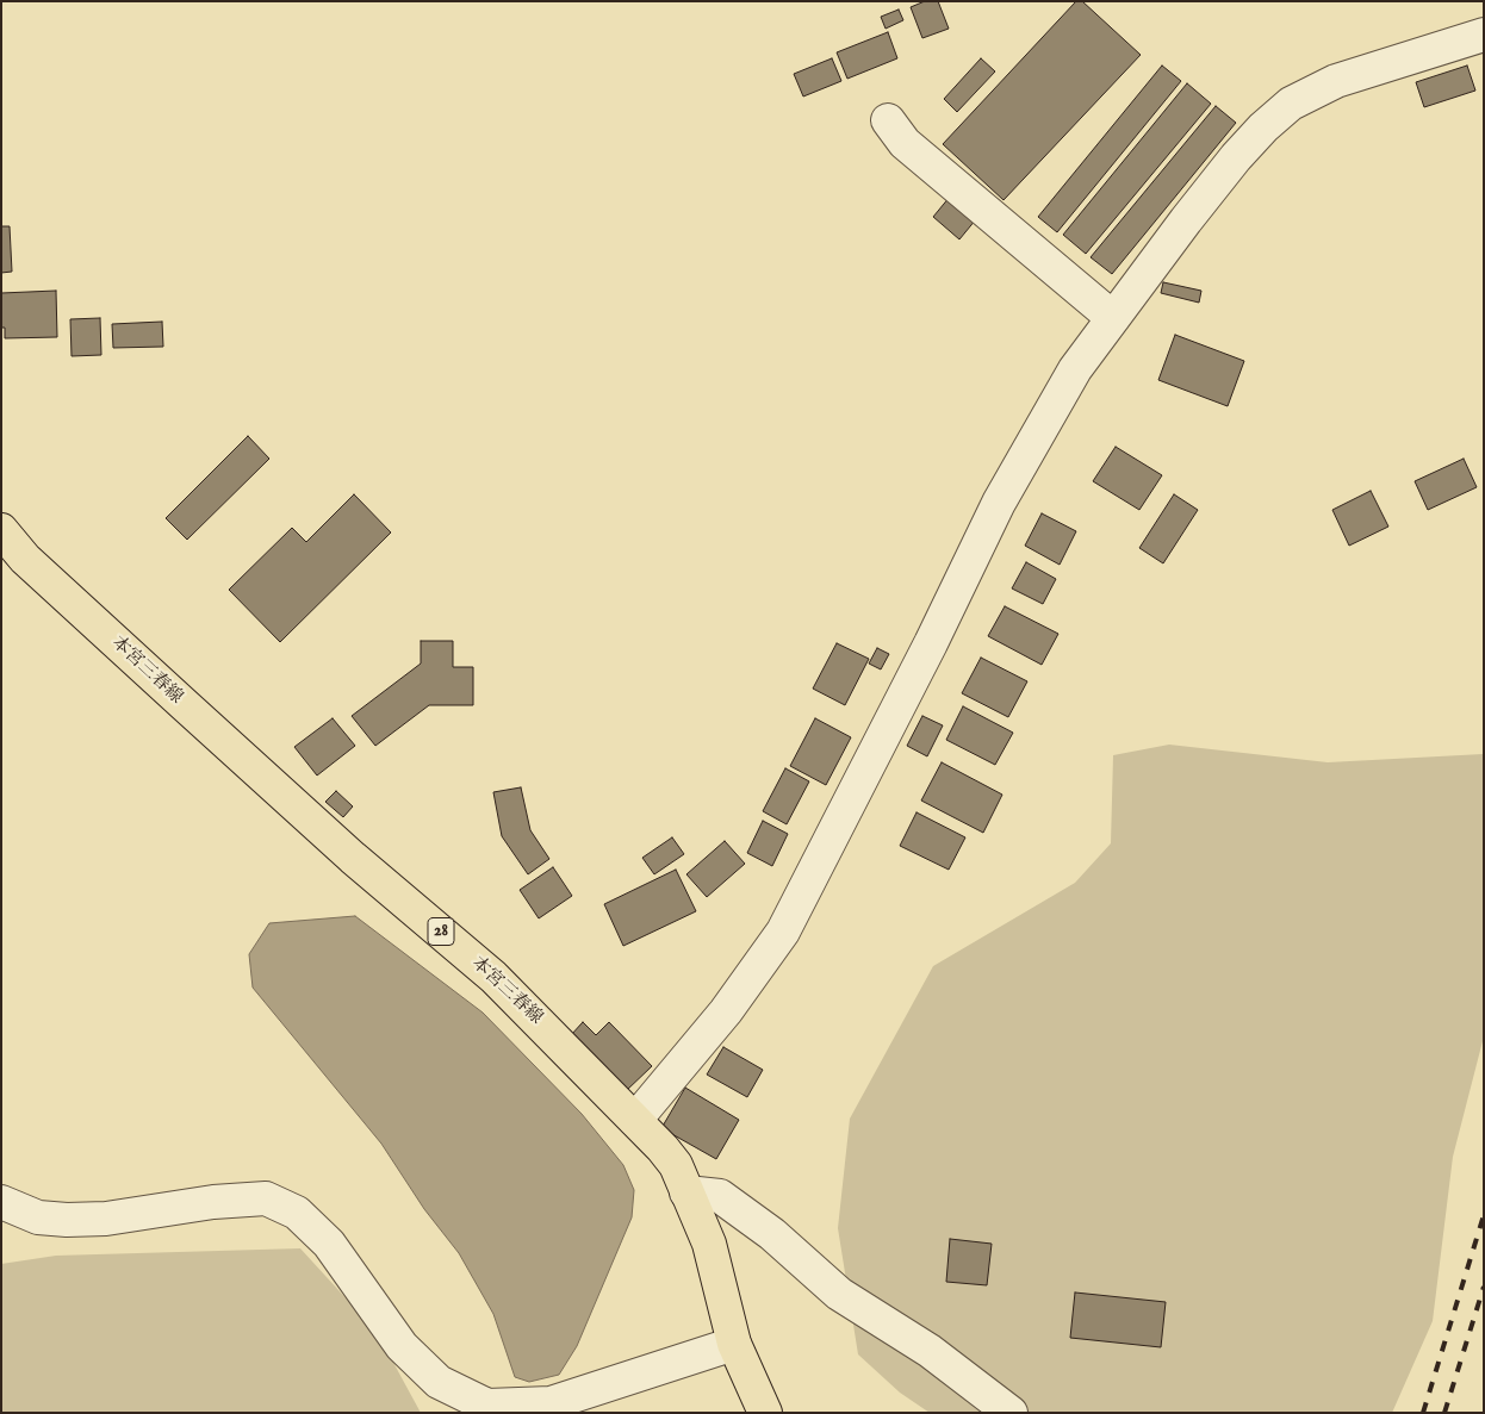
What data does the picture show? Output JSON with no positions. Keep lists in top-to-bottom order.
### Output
{
  "streets": {
    "main road": ["本宮三春線", "28"]
  }
}
